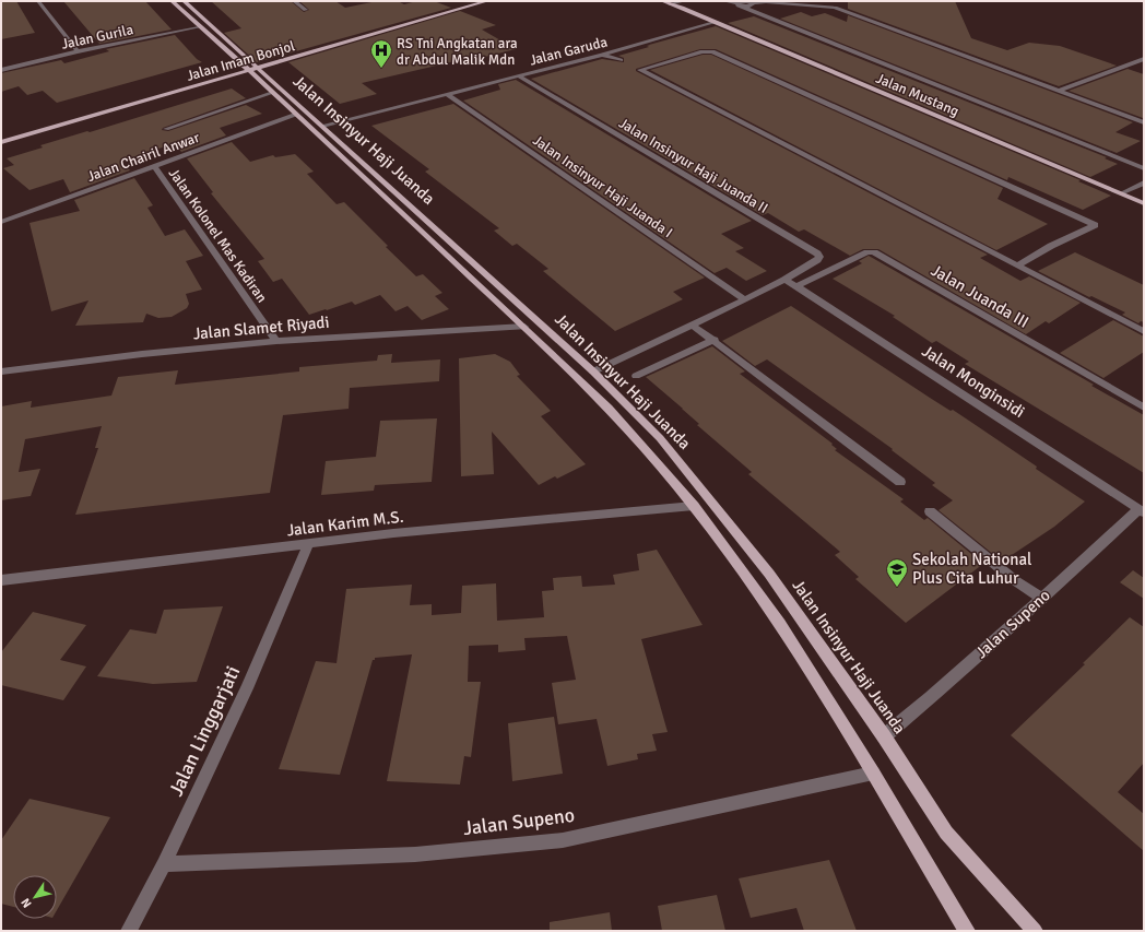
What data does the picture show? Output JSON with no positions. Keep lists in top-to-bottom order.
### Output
{
  "streets": {
    "main road": ["Jalan Imam Bonjol", "Jalan Mustang", "Jalan Insinyur Haji Juanda"],
    "street": [
      "Jalan Gurila",
      "Jalan Garuda",
      "Jalan Chairil Anwar",
      "Jalan Insinyur Haji Juanda II",
      "Jalan Insinyur Haji Juanda I",
      "Jalan Kolonel Mas Kadiran",
      "Jalan Juanda III",
      "Jalan Slamet Riyadi",
      "Jalan Monginsidi",
      "Jalan Karim M.S.",
      "Jalan Supeno",
      "Jalan Linggarjati"
    ]
  },
  "crossings": [
    ["Jalan Gurila", "Jalan Insinyur Haji Juanda"],
    ["Jalan Garuda", "Jalan Mustang"],
    ["Jalan Garuda", "Jalan Insinyur Haji Juanda"],
    ["Jalan Garuda", "Jalan Insinyur Haji Juanda II"],
    ["Jalan Garuda", "Jalan Insinyur Haji Juanda I"],
    ["Jalan Imam Bonjol", "Jalan Insinyur Haji Juanda"],
    ["Jalan Insinyur Haji Juanda", "Jalan Chairil Anwar"],
    ["Jalan Insinyur Haji Juanda", "Jalan Slamet Riyadi"],
    ["Jalan Insinyur Haji Juanda", "Jalan Karim M.S."],
    ["Jalan Insinyur Haji Juanda", "Jalan Supeno"],
    ["Jalan Chairil Anwar", "Jalan Kolonel Mas Kadiran"],
    ["Jalan Insinyur Haji Juanda II", "Jalan Monginsidi"],
    ["Jalan Kolonel Mas Kadiran", "Jalan Slamet Riyadi"],
    ["Jalan Juanda III", "Jalan Monginsidi"],
    ["Jalan Monginsidi", "Jalan Supeno"],
    ["Jalan Karim M.S.", "Jalan Linggarjati"],
    ["Jalan Supeno", "Jalan Linggarjati"]
  ],
  "places": {
    "hospital": ["RS Tni Angkatan ara dr Abdul Malik Mdn"],
    "school or university": ["Sekolah National Plus Cita Luhur"]
  },
  "north": "bottom left"
}
